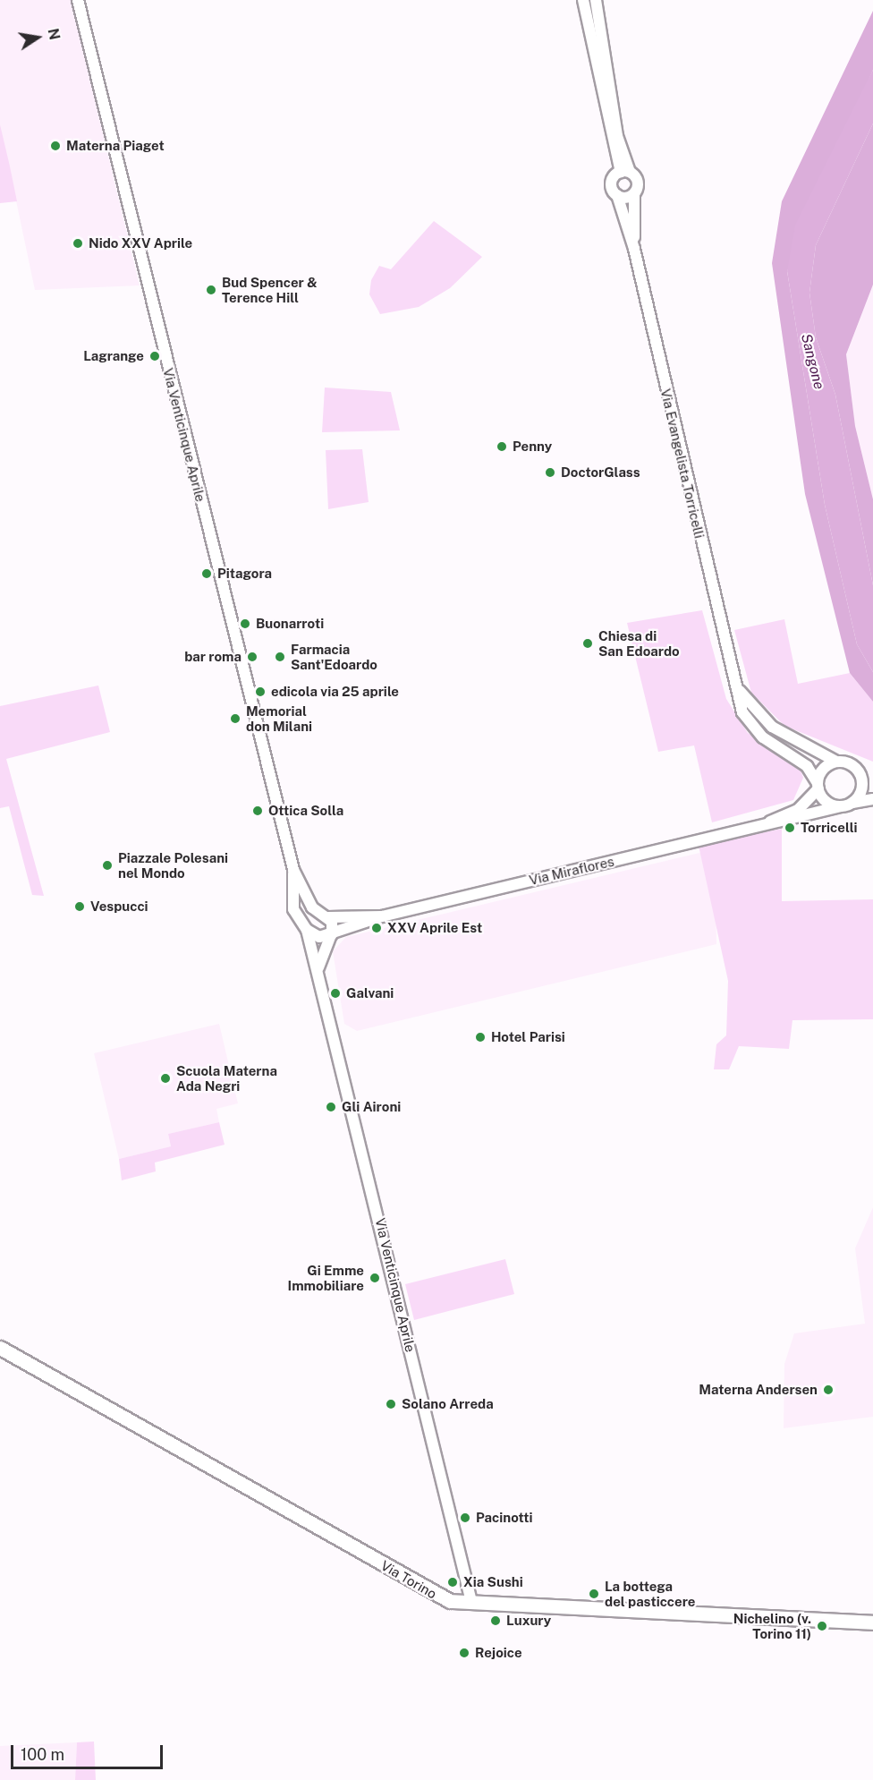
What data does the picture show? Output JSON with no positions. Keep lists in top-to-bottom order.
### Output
{
  "streets": {
    "main road": ["Via Torino"],
    "street": ["Via Venticinque Aprile", "Via Evangelista Torricelli", "Via Miraflores"]
  },
  "crossings": [
    ["Via Venticinque Aprile", "Via Torino"],
    ["Via Evangelista Torricelli", "Via Miraflores"]
  ],
  "water": ["Sangone"],
  "places": [
    "Materna Piaget",
    "Nido XXV Aprile",
    "Bud Spencer & Terence Hill",
    "Lagrange",
    "Penny",
    "DoctorGlass",
    "Pitagora",
    "Buonarroti",
    "Chiesa di San Edoardo",
    "bar roma",
    "Farmacia Sant'Edoardo",
    "edicola via 25 aprile",
    "Memorial don Milani",
    "Ottica Solla",
    "Torricelli",
    "Piazzale Polesani nel Mondo",
    "Vespucci",
    "XXV Aprile Est",
    "Galvani",
    "Hotel Parisi",
    "Scuola Materna Ada Negri",
    "Gli Aironi",
    "Gi Emme Immobiliare",
    "Materna Andersen",
    "Solano Arreda",
    "Pacinotti",
    "Xia Sushi",
    "La bottega del pasticcere",
    "Luxury",
    "Nichelino (v. Torino 11)",
    "Rejoice"
  ],
  "scale_bar": "100 m",
  "north": "right"
}
